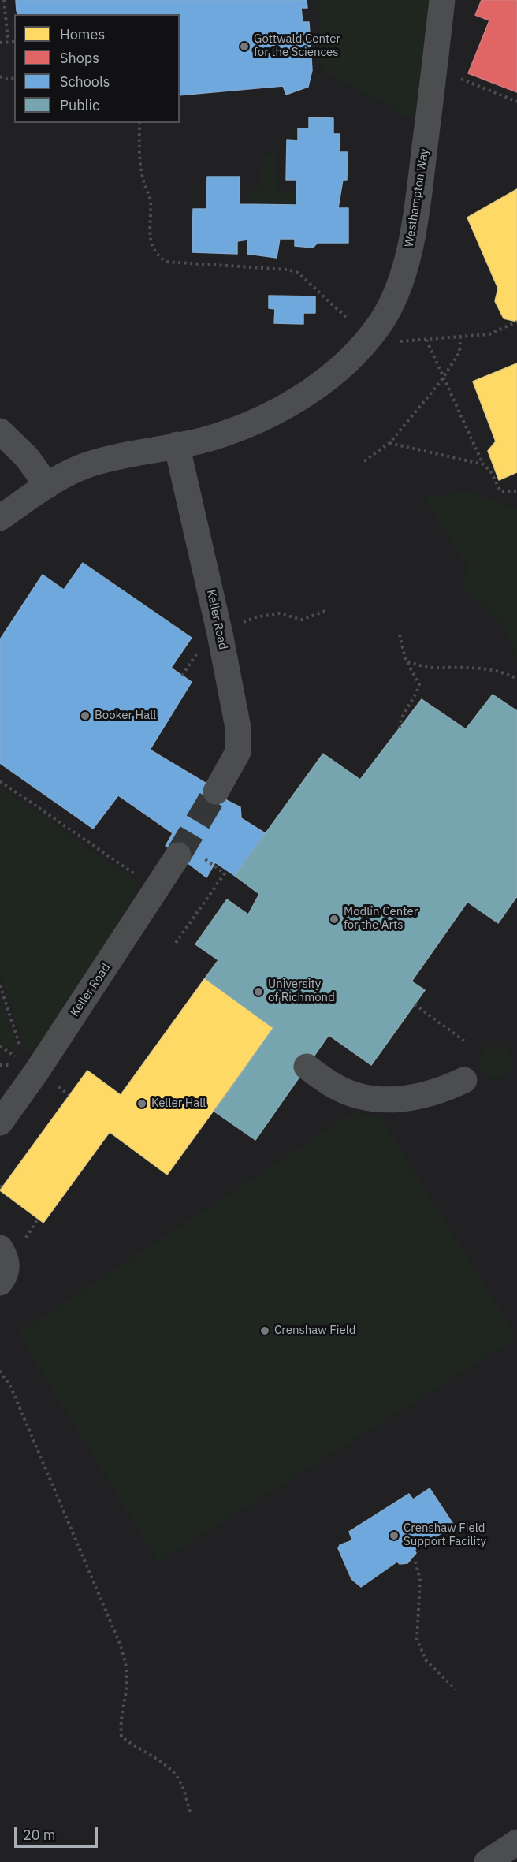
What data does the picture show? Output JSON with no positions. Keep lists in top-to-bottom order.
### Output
{
  "streets": {
    "street": ["Westhampton Way", "Keller Road"]
  },
  "crossings": [
    ["Westhampton Way", "Keller Road"]
  ],
  "places": [
    "Gottwald Center for the Sciences",
    "Booker Hall",
    "Modlin Center for the Arts",
    "University of Richmond",
    "Keller Hall",
    "Crenshaw Field",
    "Crenshaw Field Support Facility"
  ],
  "legend": [
    "Homes",
    "Shops",
    "Schools",
    "Public"
  ],
  "scale_bar": "20 m"
}
